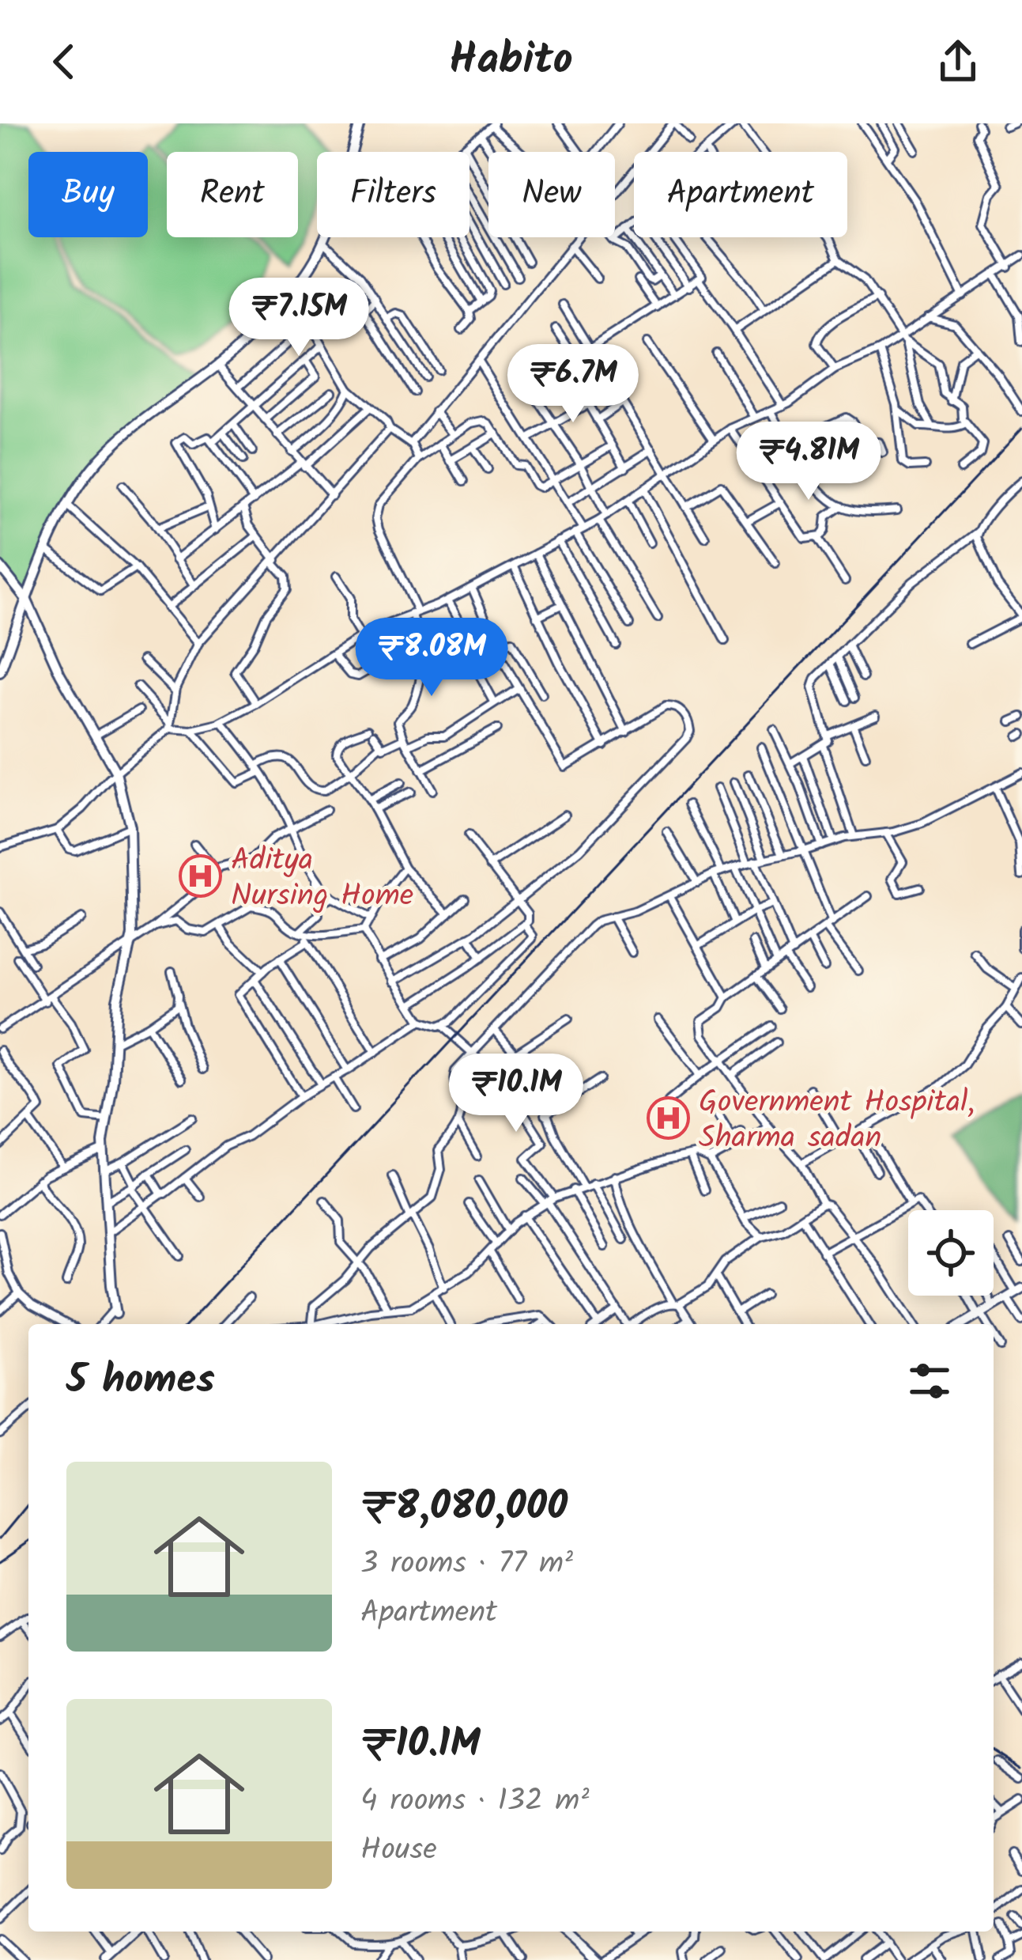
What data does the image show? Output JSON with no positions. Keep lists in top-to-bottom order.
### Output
{
  "places": {
    "hospital": ["Aditya Nursing Home", "Government Hospital, Sharma sadan"]
  },
  "page": {
    "header": "Habito",
    "chip": [
      "Buy",
      "Rent",
      "Filters",
      "New",
      "Apartment"
    ],
    "price": [
      "₹7.15M",
      "₹6.7M",
      "₹4.81M",
      "₹8.08M",
      "₹10.1M"
    ],
    "heading": "5 homes",
    "list": [
      {
        "name": "₹8,080,000",
        "note": "3 rooms · 77 m² · Apartment"
      },
      {
        "name": "₹10.1M",
        "note": "4 rooms · 132 m² · House"
      }
    ]
  }
}
